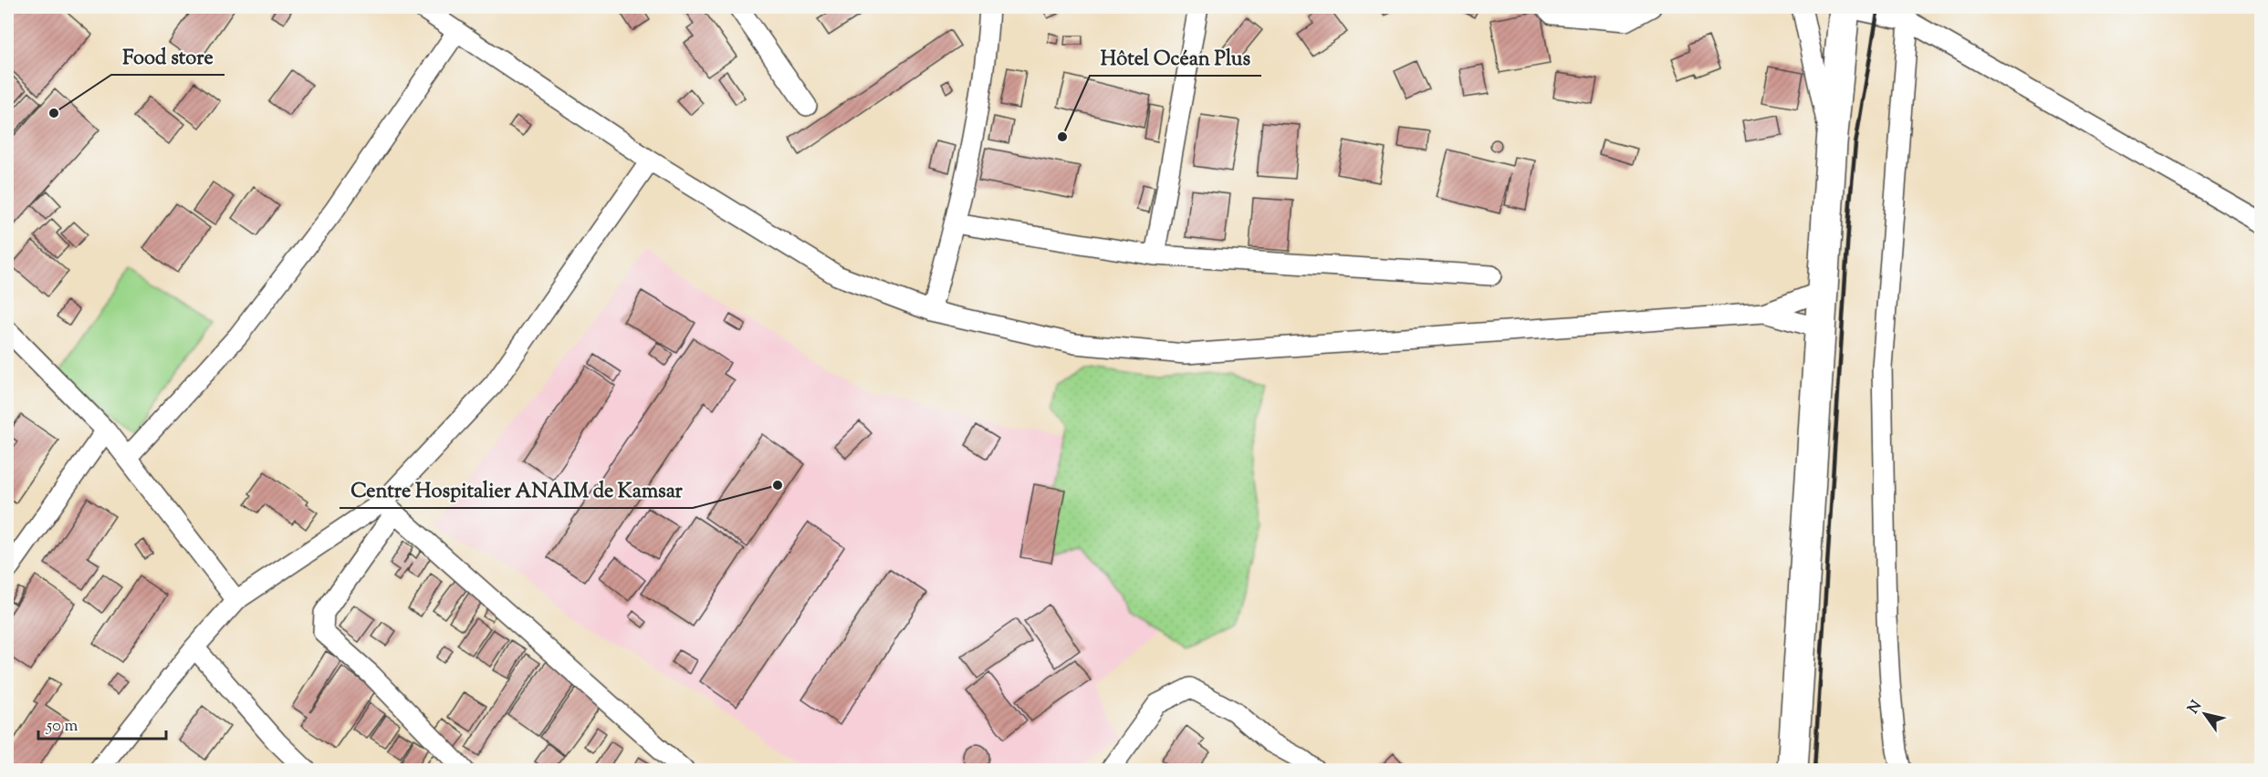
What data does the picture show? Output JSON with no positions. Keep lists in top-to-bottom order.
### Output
{
  "places": ["Food store", "Hôtel Océan Plus", "Centre Hospitalier ANAIM de Kamsar"],
  "scale_bar": "50 m",
  "north": "top left"
}
